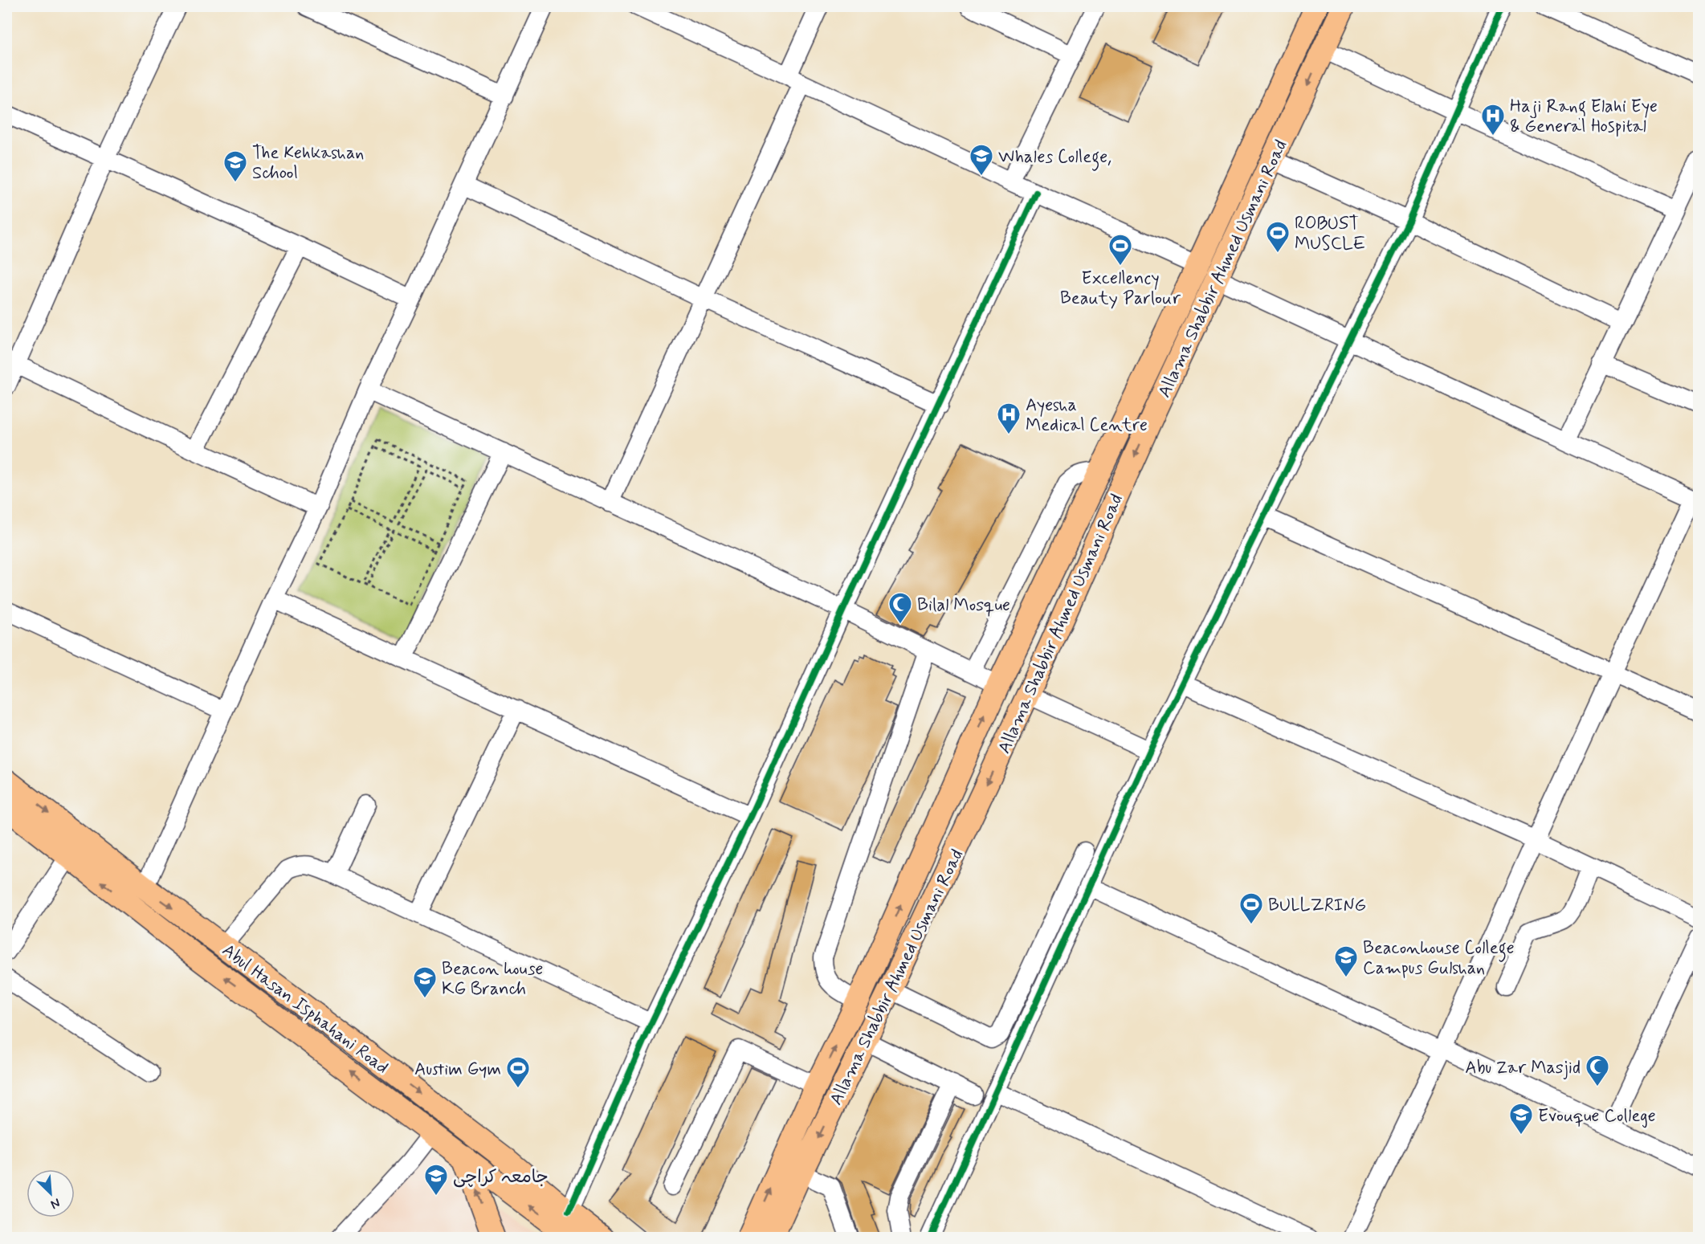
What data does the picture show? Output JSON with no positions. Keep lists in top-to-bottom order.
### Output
{
  "streets": {
    "main road": ["Allama Shabbir Ahmed Usmani Road", "Abul Hasan Isphahani Road"]
  },
  "places": {
    "hospital": ["Haji Rang Elahi Eye & General Hospital", "Ayesha Medical Centre"],
    "school or university": [
      "Whales College,",
      "The Kehkashan School",
      "Beaconhouse College Campus Gulshan",
      "Beacon house KG Branch",
      "Evouque College",
      "جامعہ کراچی"
    ],
    "sports": [
      "ROBUST MUSCLE",
      "Excellency Beauty Parlour",
      "BULLZRING",
      "Austim Gym"
    ],
    "mosque": ["Bilal Mosque", "Abu Zar Masjid"]
  },
  "north": "bottom right"
}
